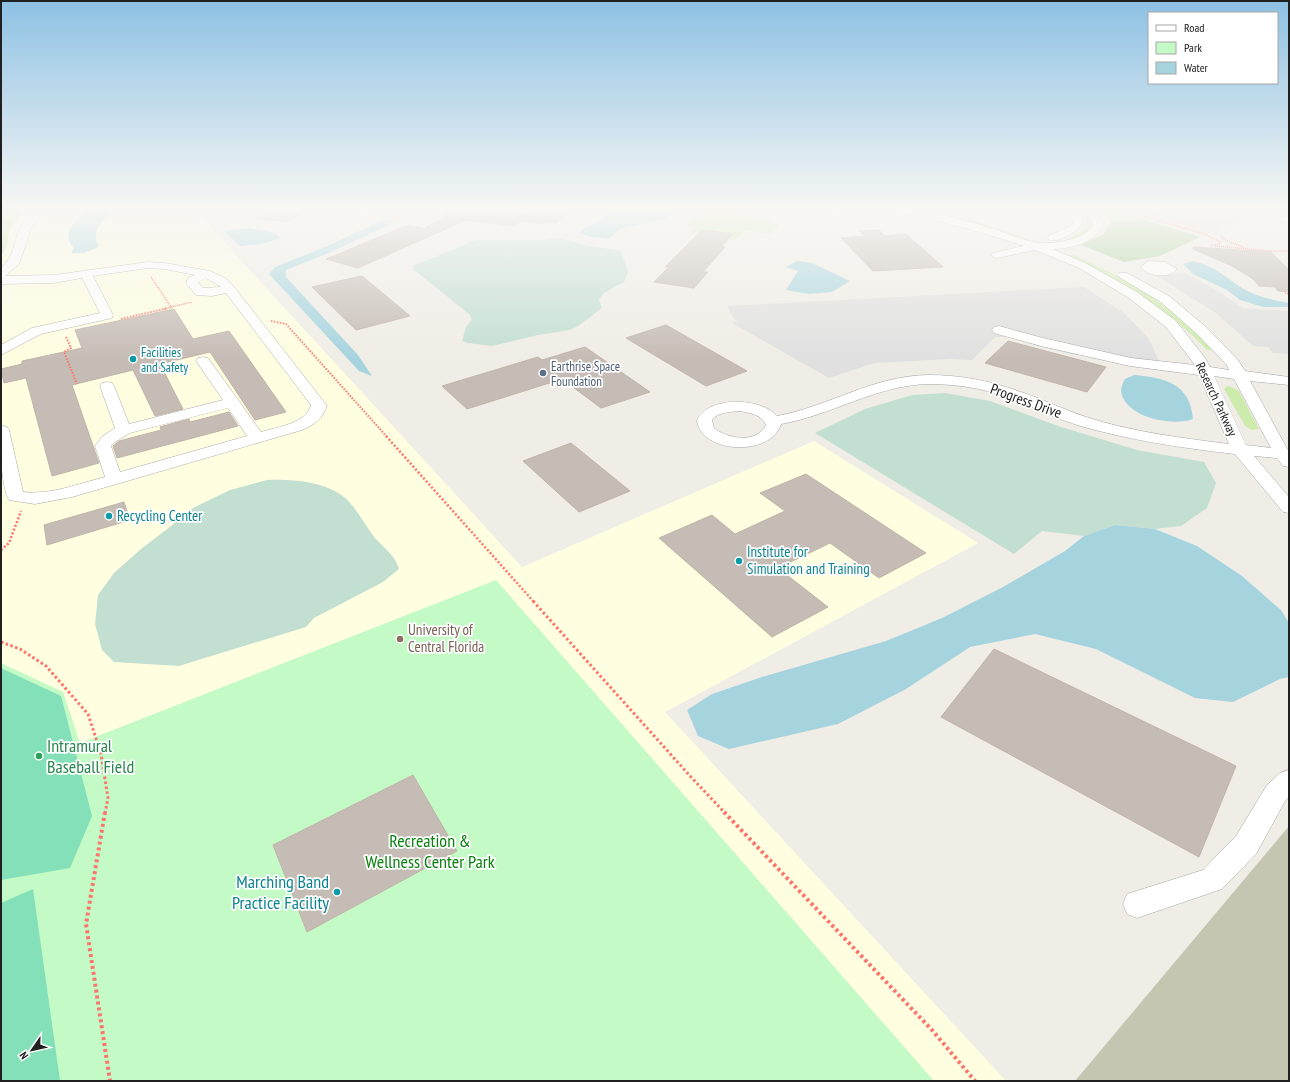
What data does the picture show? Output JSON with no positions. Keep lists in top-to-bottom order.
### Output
{
  "streets": {
    "street": ["Research Parkway", "Progress Drive"]
  },
  "crossings": [
    ["Research Parkway", "Progress Drive"]
  ],
  "parks": ["Recreation & Wellness Center Park"],
  "places": [
    "Facilities and Safety",
    "Earthrise Space Foundation",
    "Recycling Center",
    "Institute for Simulation and Training",
    "University of Central Florida",
    "Intramural Baseball Field",
    "Marching Band Practice Facility"
  ],
  "legend": ["Road", "Park", "Water"],
  "north": "bottom left"
}
